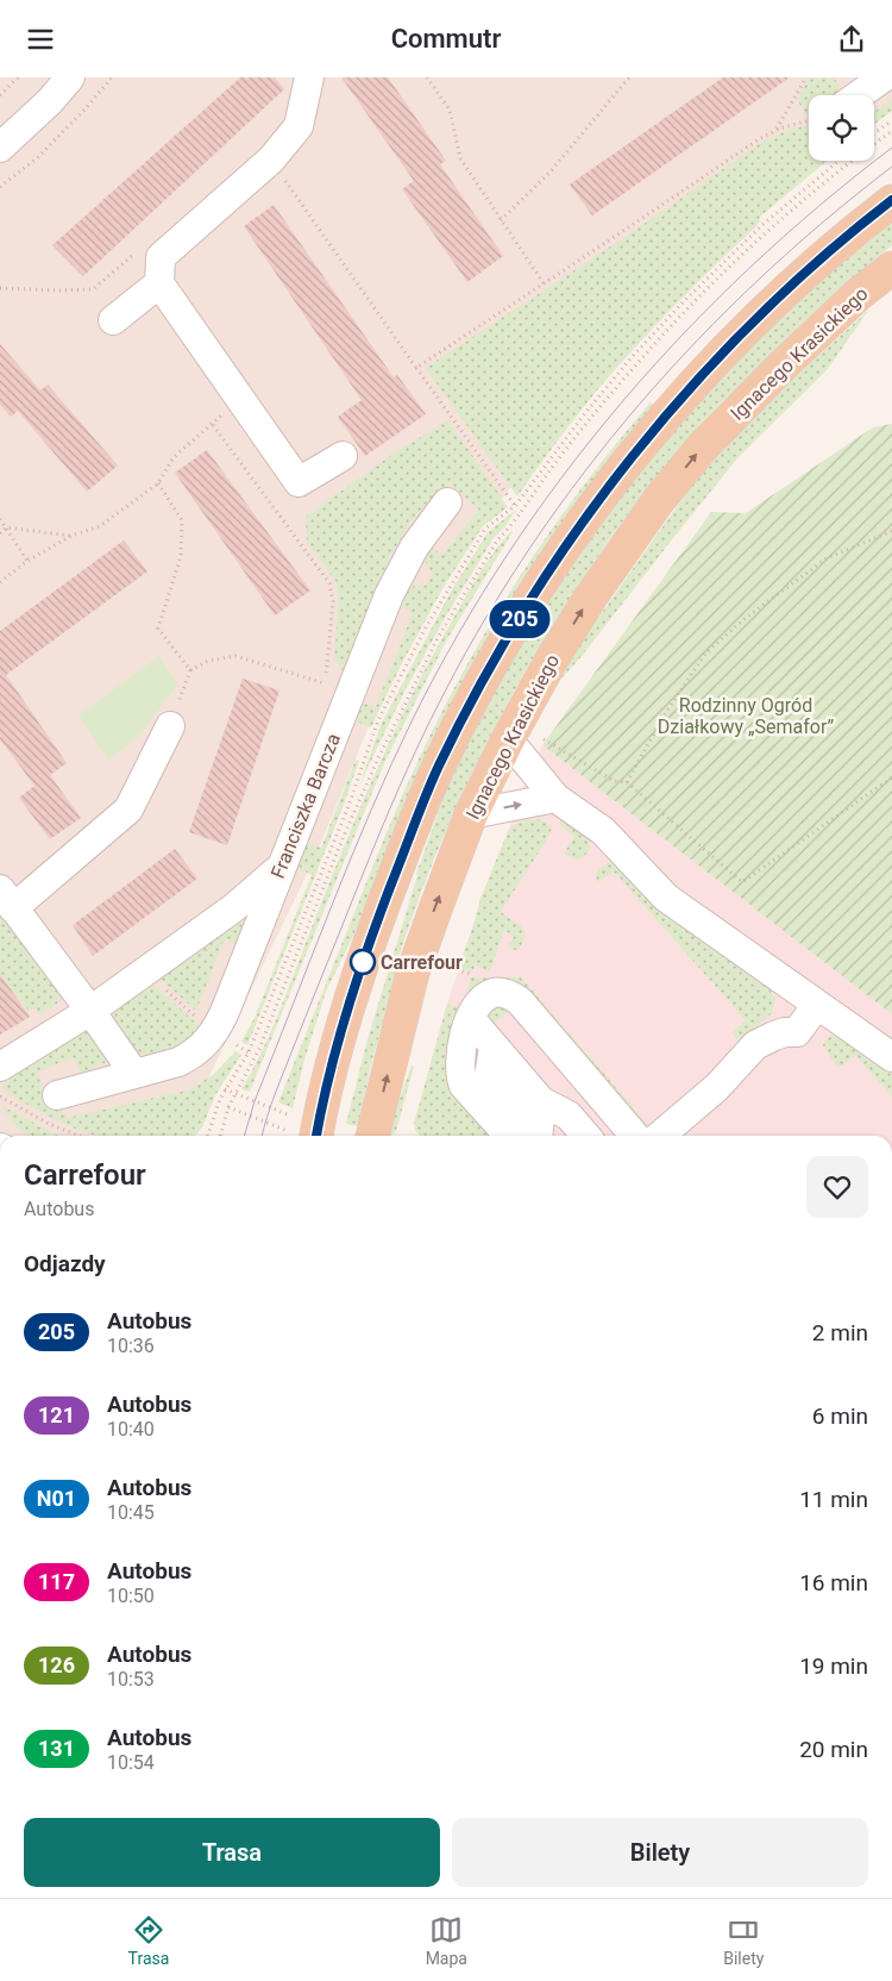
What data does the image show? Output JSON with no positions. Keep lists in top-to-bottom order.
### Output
{
  "streets": {
    "main road": ["Ignacego Krasickiego"],
    "street": ["Franciszka Barcza"]
  },
  "parks": ["Rodzinny Ogród Działkowy „Semafor”"],
  "places": ["Carrefour"],
  "lines": ["bus line 205"],
  "page": {
    "header": "Commutr",
    "on_map": "205",
    "heading": [
      ["Carrefour", "Autobus"],
      "Odjazdy"
    ],
    "list": [
      {
        "mark": "205",
        "name": "Autobus",
        "note": "10:36",
        "value": "2 min"
      },
      {
        "mark": "121",
        "name": "Autobus",
        "note": "10:40",
        "value": "6 min"
      },
      {
        "mark": "N01",
        "name": "Autobus",
        "note": "10:45",
        "value": "11 min"
      },
      {
        "mark": "117",
        "name": "Autobus",
        "note": "10:50",
        "value": "16 min"
      },
      {
        "mark": "126",
        "name": "Autobus",
        "note": "10:53",
        "value": "19 min"
      },
      {
        "mark": "131",
        "name": "Autobus",
        "note": "10:54",
        "value": "20 min"
      }
    ],
    "buttons": ["Trasa", "Bilety"],
    "tabs": ["Trasa", "Mapa", "Bilety"]
  }
}
